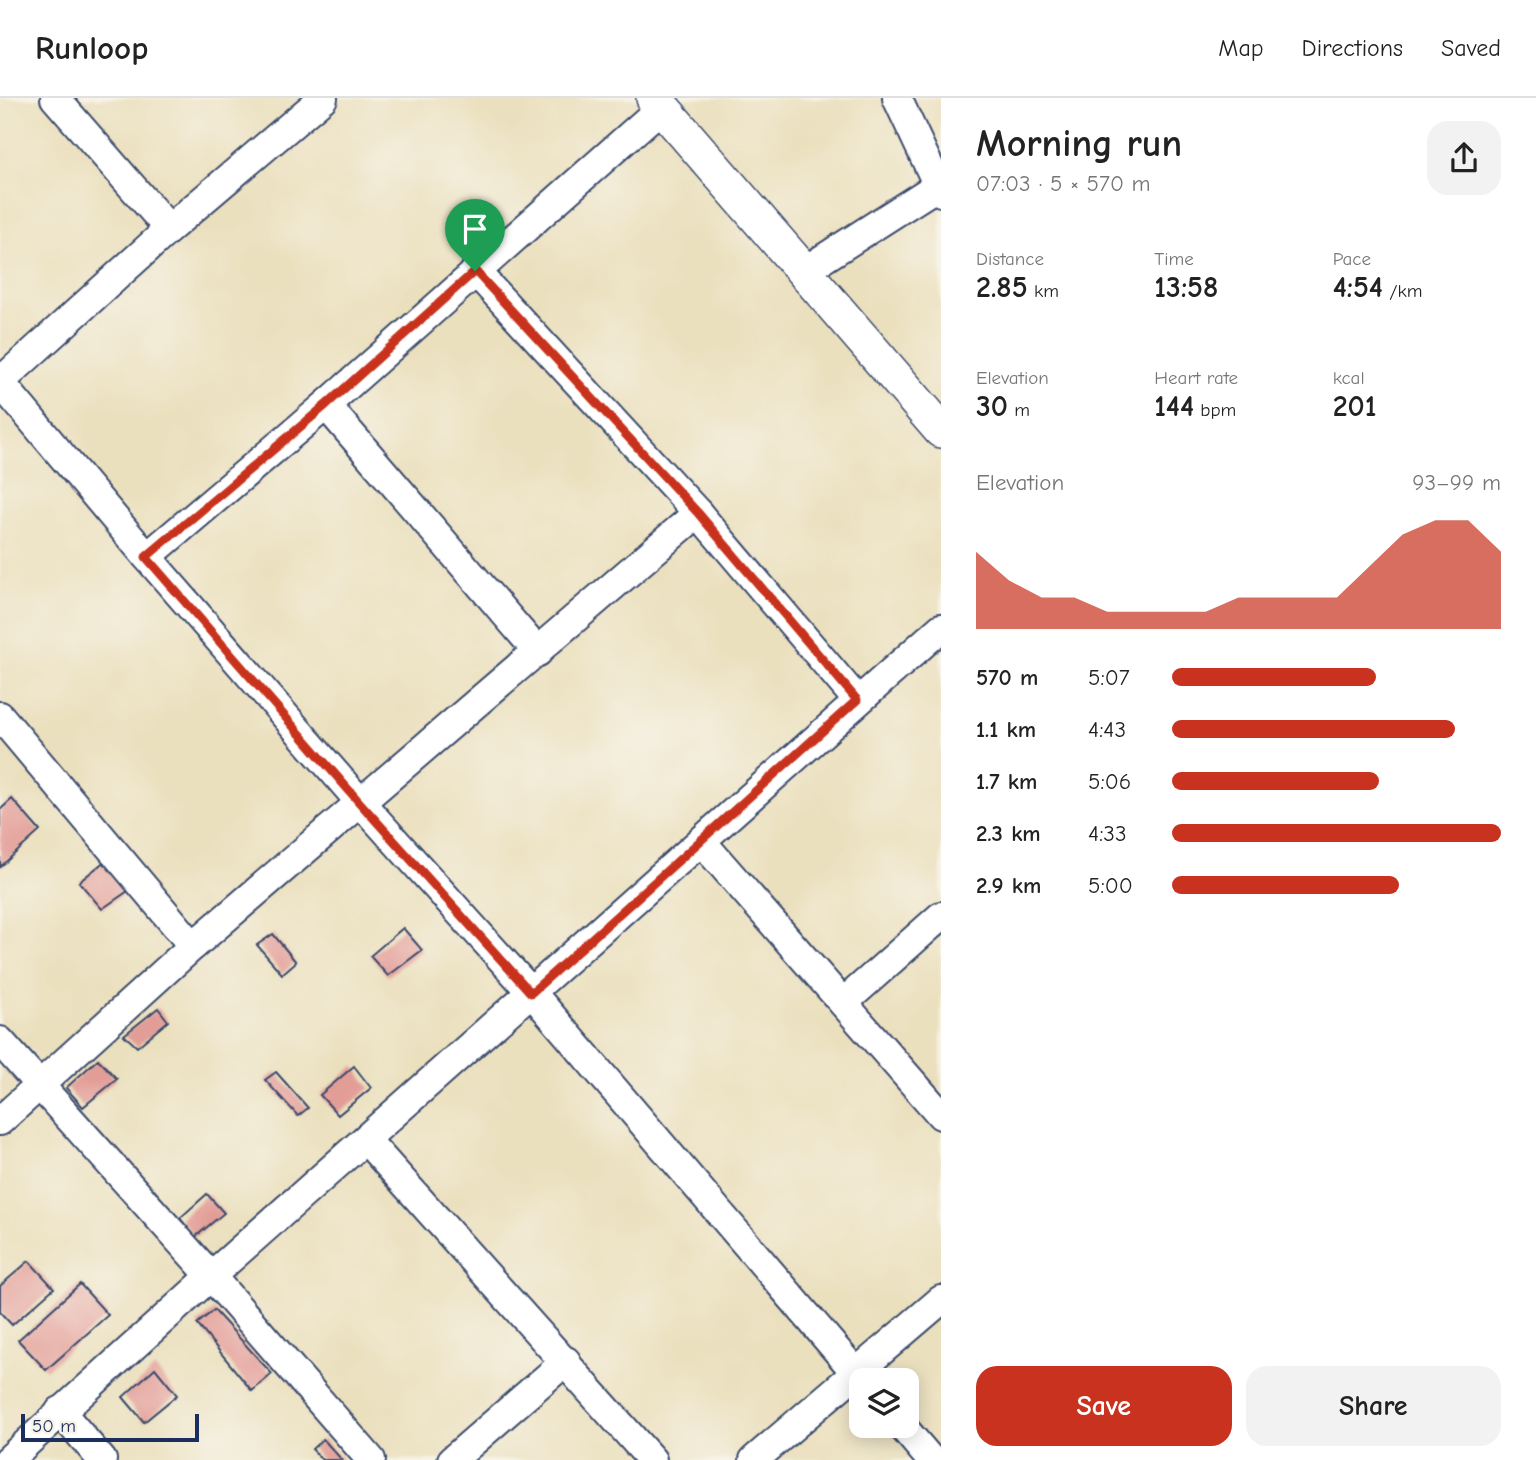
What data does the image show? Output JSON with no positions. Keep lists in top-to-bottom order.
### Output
{
  "scale_bar": "50 m",
  "page": {
    "header": "Runloop",
    "nav": ["Map", "Directions", "Saved"],
    "heading": ["Morning run", "07:03 · 5 × 570 m"],
    "stats": [
      ["Distance", "2.85 km"],
      ["Time", "13:58"],
      ["Pace", "4:54 /km"],
      ["Elevation", "30 m"],
      ["Heart rate", "144 bpm"],
      ["kcal", "201"]
    ],
    "chart": ["Elevation", "93–99 m"],
    "list": [
      {
        "name": "570 m",
        "note": "5:07"
      },
      {
        "name": "1.1 km",
        "note": "4:43"
      },
      {
        "name": "1.7 km",
        "note": "5:06"
      },
      {
        "name": "2.3 km",
        "note": "4:33"
      },
      {
        "name": "2.9 km",
        "note": "5:00"
      }
    ],
    "buttons": ["Save", "Share"],
    "scale": "50 m"
  }
}
